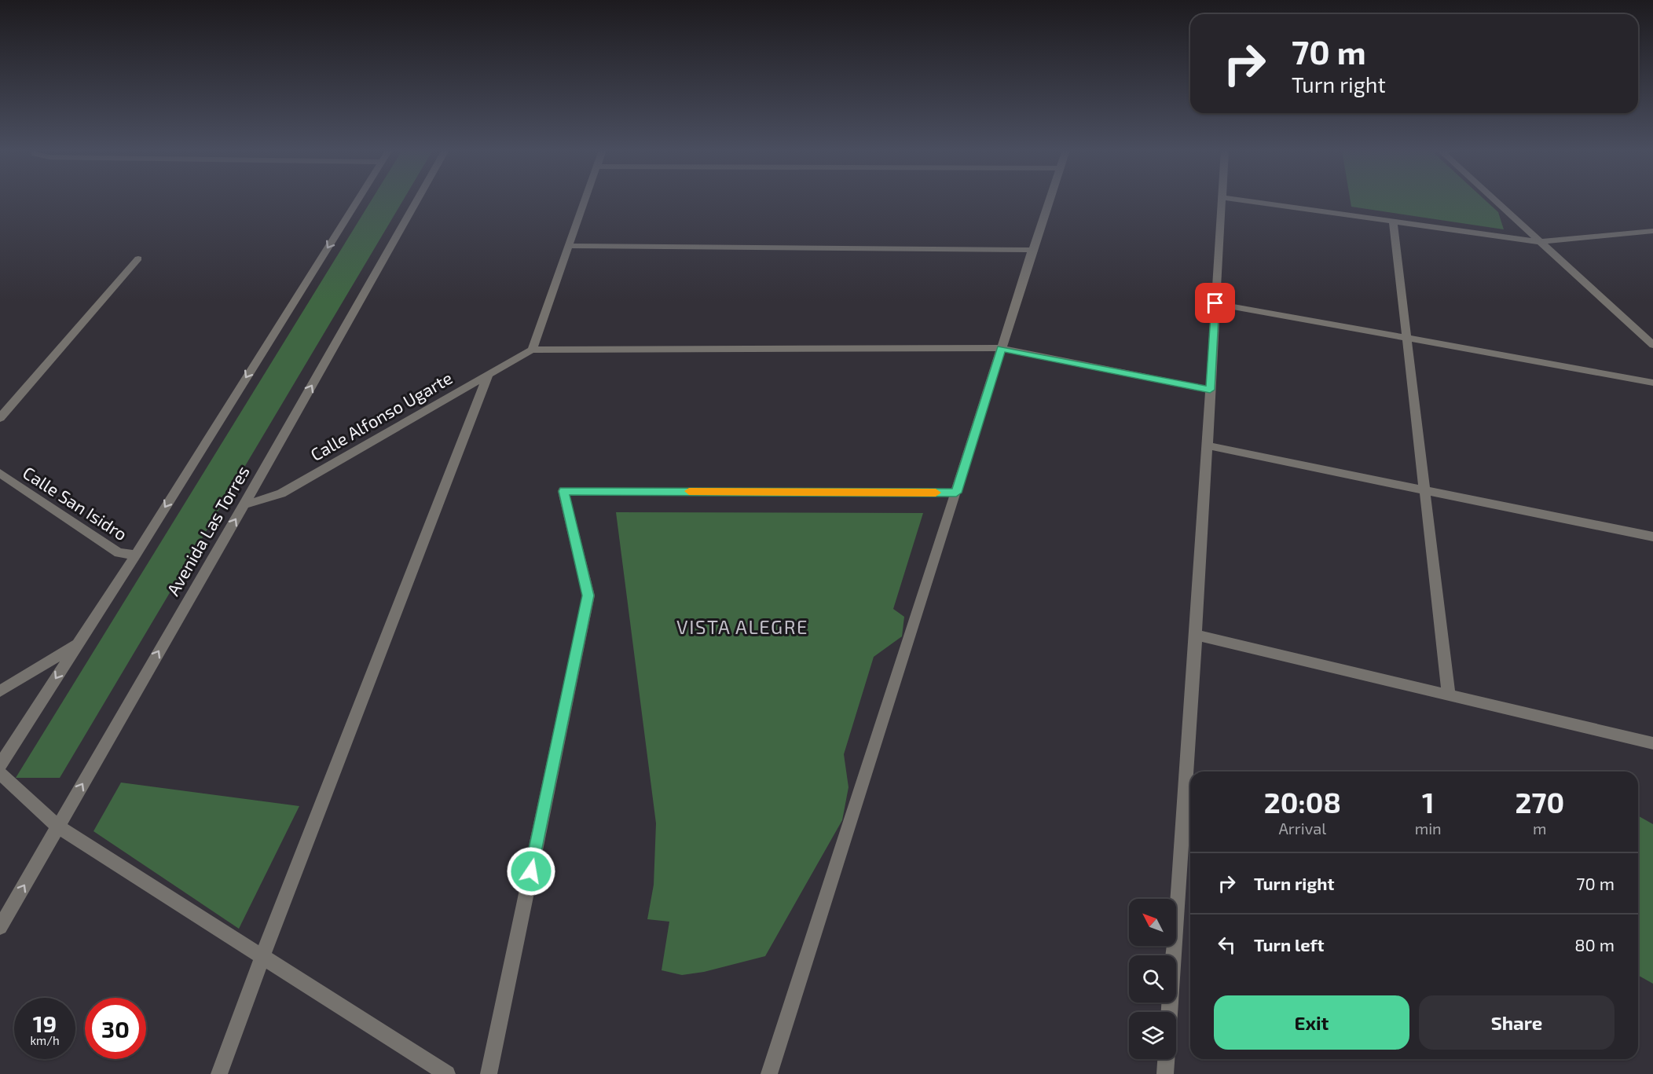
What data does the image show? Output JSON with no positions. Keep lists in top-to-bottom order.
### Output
{
  "streets": {
    "street": ["Calle Alfonso Ugarte", "Calle San Isidro", "Avenida Las Torres"]
  },
  "crossings": [
    ["Calle Alfonso Ugarte", "Avenida Las Torres"]
  ],
  "districts": ["VISTA ALEGRE"],
  "north": "top left",
  "page": {
    "turn": ["70 m", "Turn right"],
    "eta": [
      "20:08",
      "Arrival",
      "1",
      "min",
      "270",
      "m"
    ],
    "list": [
      {
        "name": "Turn right",
        "value": "70 m"
      },
      {
        "name": "Turn left",
        "value": "80 m"
      }
    ],
    "buttons": ["Exit", "Share"],
    "speed": "19 km/h",
    "limit": "30"
  }
}
